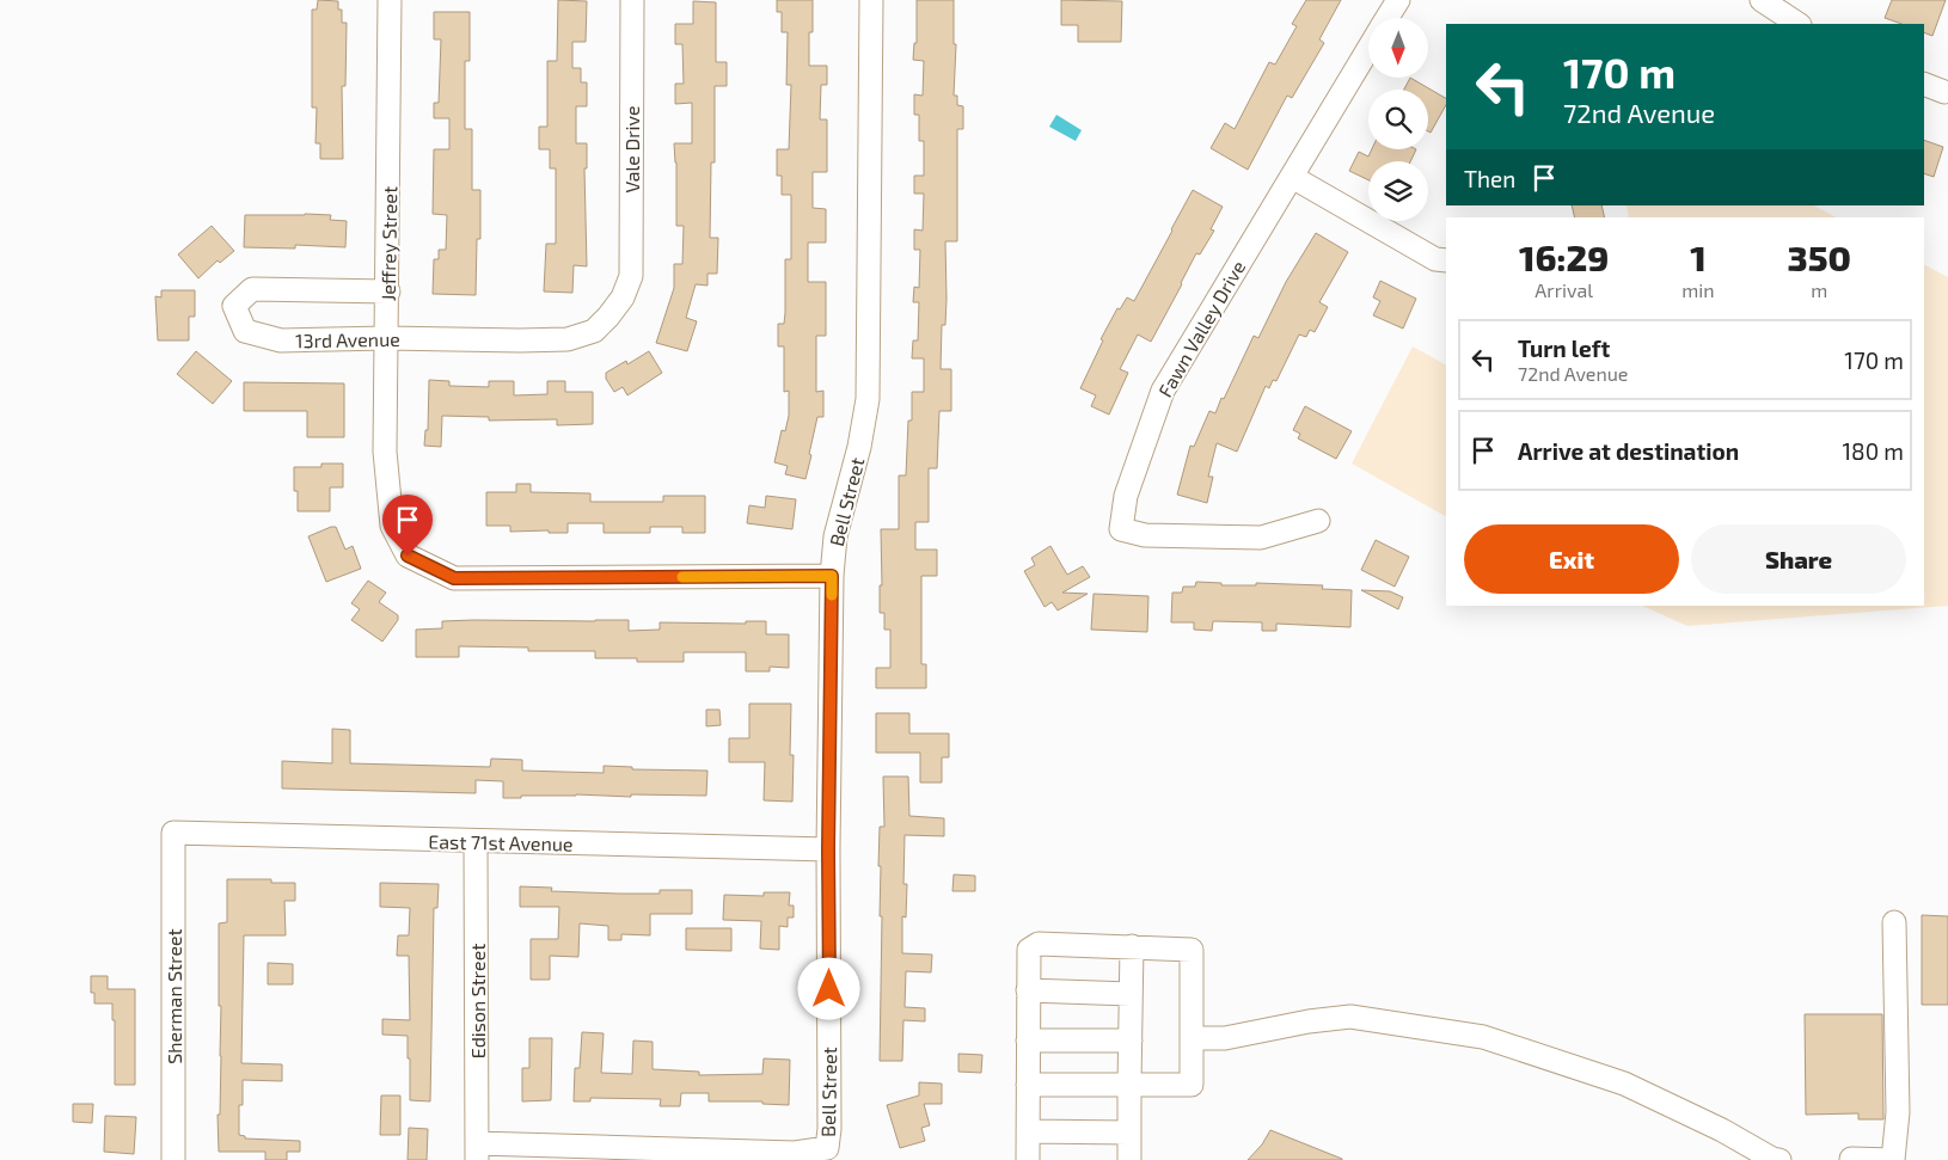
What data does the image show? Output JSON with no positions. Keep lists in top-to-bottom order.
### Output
{
  "streets": {
    "street": [
      "Vale Drive",
      "Jeffrey Street",
      "Fawn Valley Drive",
      "13rd Avenue",
      "Bell Street",
      "East 71st Avenue",
      "Sherman Street",
      "Edison Street"
    ]
  },
  "crossings": [
    ["Vale Drive", "13rd Avenue"],
    ["Jeffrey Street", "13rd Avenue"],
    ["Jeffrey Street", "Bell Street"],
    ["Bell Street", "East 71st Avenue"],
    ["Bell Street", "Edison Street"],
    ["East 71st Avenue", "Sherman Street"],
    ["East 71st Avenue", "Edison Street"]
  ],
  "north": "bottom",
  "page": {
    "turn": ["170 m", "72nd Avenue"],
    "then": "Then",
    "eta": [
      "16:29",
      "Arrival",
      "1",
      "min",
      "350",
      "m"
    ],
    "list": [
      {
        "name": "Turn left",
        "note": "72nd Avenue",
        "value": "170 m"
      },
      {
        "name": "Arrive at destination",
        "value": "180 m"
      }
    ],
    "buttons": ["Exit", "Share"]
  }
}
